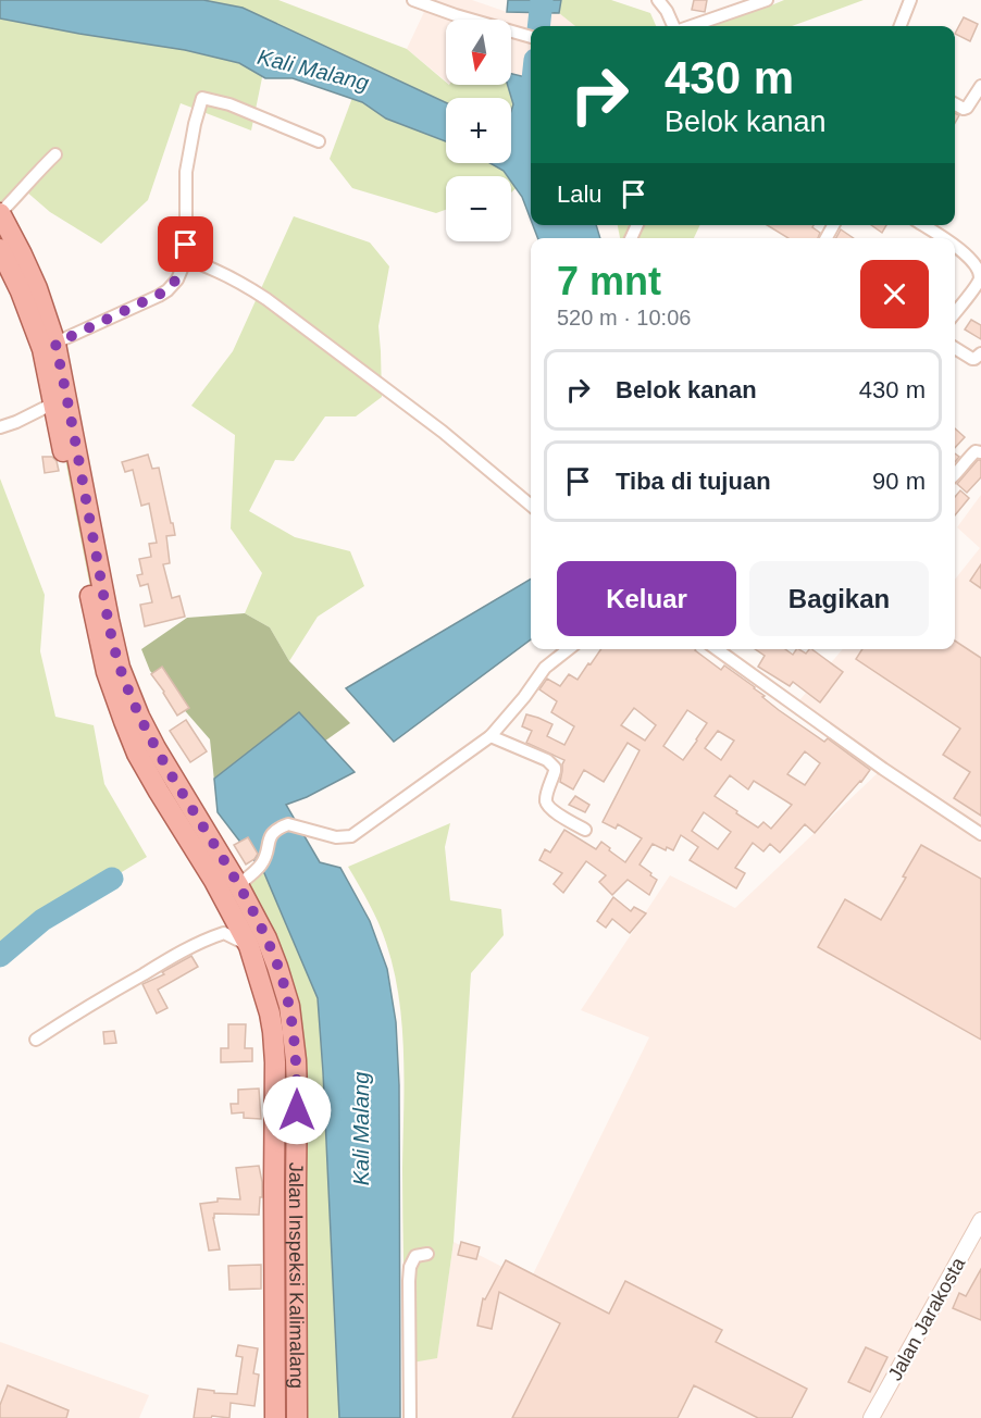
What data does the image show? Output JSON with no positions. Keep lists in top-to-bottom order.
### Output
{
  "streets": {
    "main road": ["Jalan Inspeksi Kalimalang"],
    "street": ["Jalan Jarakosta"]
  },
  "water": ["Kali Malang"],
  "north": "bottom",
  "page": {
    "map_buttons": ["+", "−"],
    "turn": ["430 m", "Belok kanan"],
    "then": "Lalu",
    "heading": ["7 mnt", "520 m · 10:06"],
    "list": [
      {
        "name": "Belok kanan",
        "value": "430 m"
      },
      {
        "name": "Tiba di tujuan",
        "value": "90 m"
      }
    ],
    "buttons": ["Keluar", "Bagikan"]
  }
}
